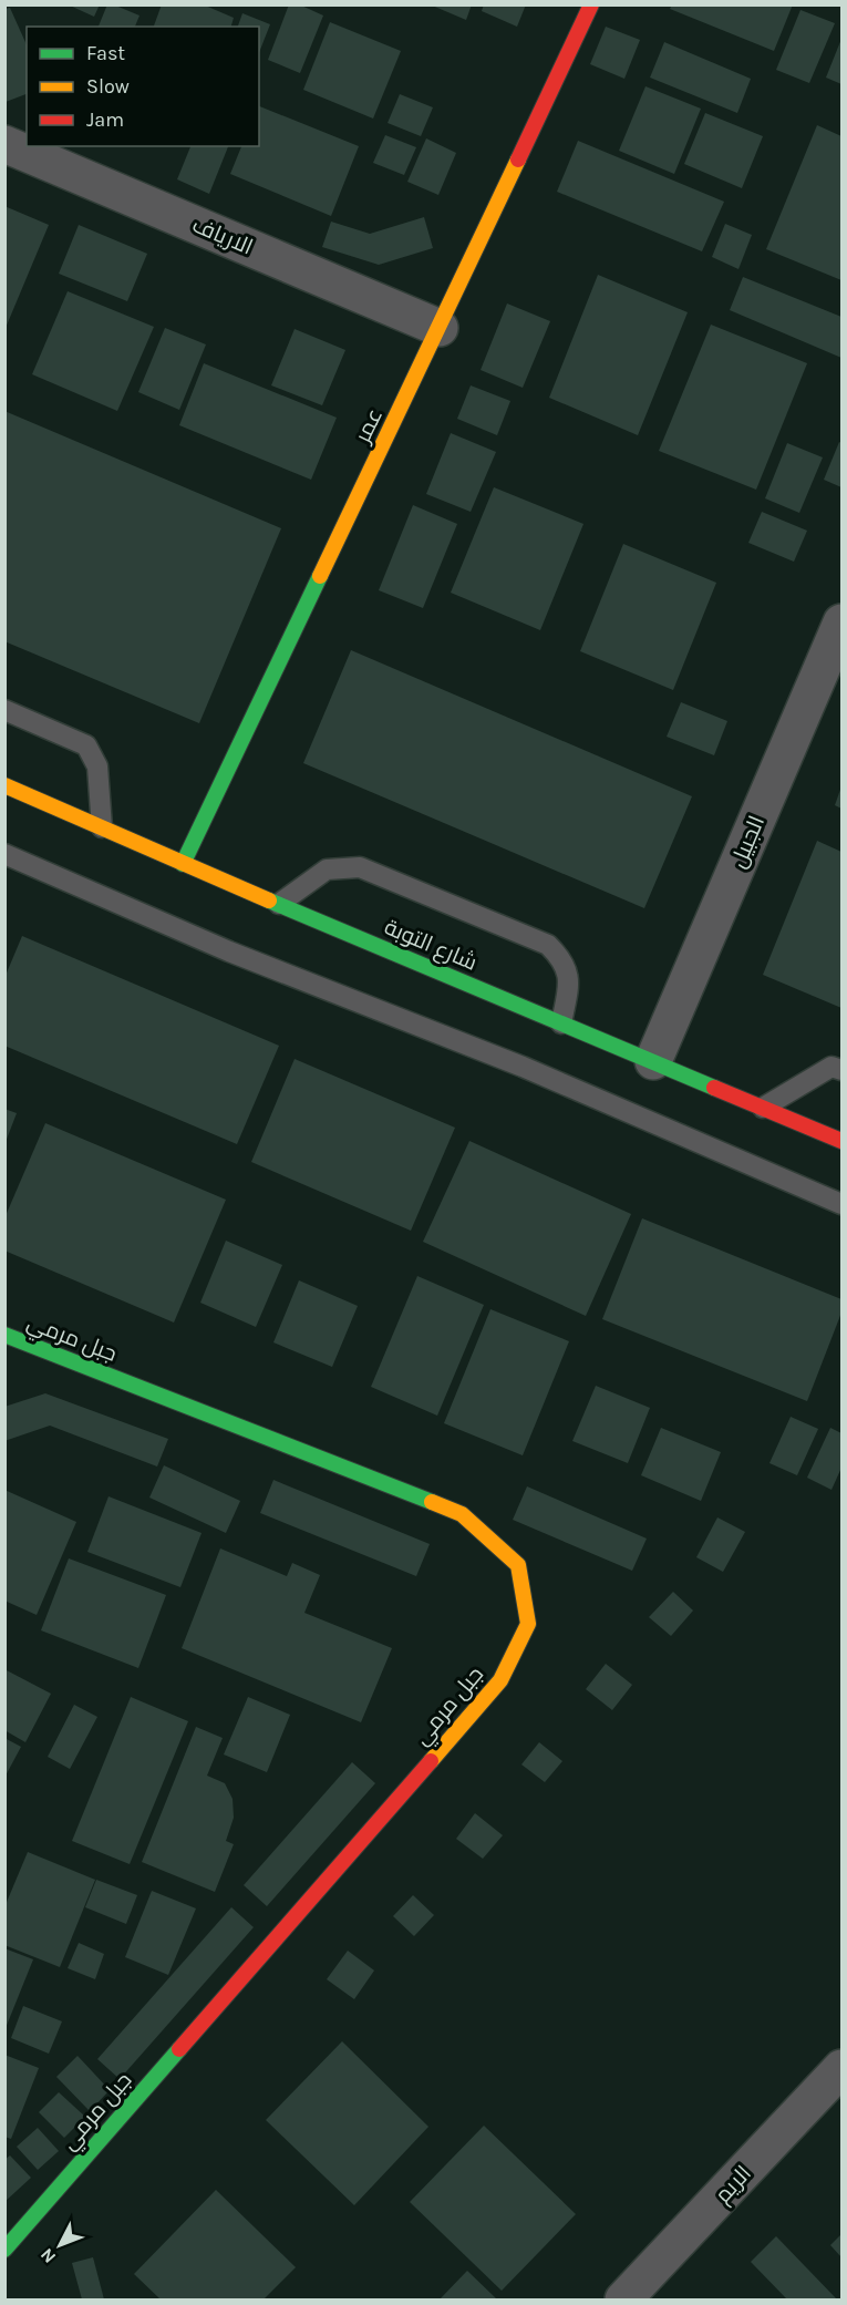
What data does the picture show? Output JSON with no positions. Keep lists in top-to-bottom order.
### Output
{
  "streets": {
    "street": [
      "الارياف",
      "عمر",
      "الجبيل",
      "شارع التوبة",
      "جبل مرمي",
      "الريم"
    ]
  },
  "crossings": [
    ["الارياف", "عمر"],
    ["عمر", "شارع التوبة"],
    ["الجبيل", "شارع التوبة"]
  ],
  "legend": ["Fast", "Slow", "Jam"],
  "north": "bottom left"
}
